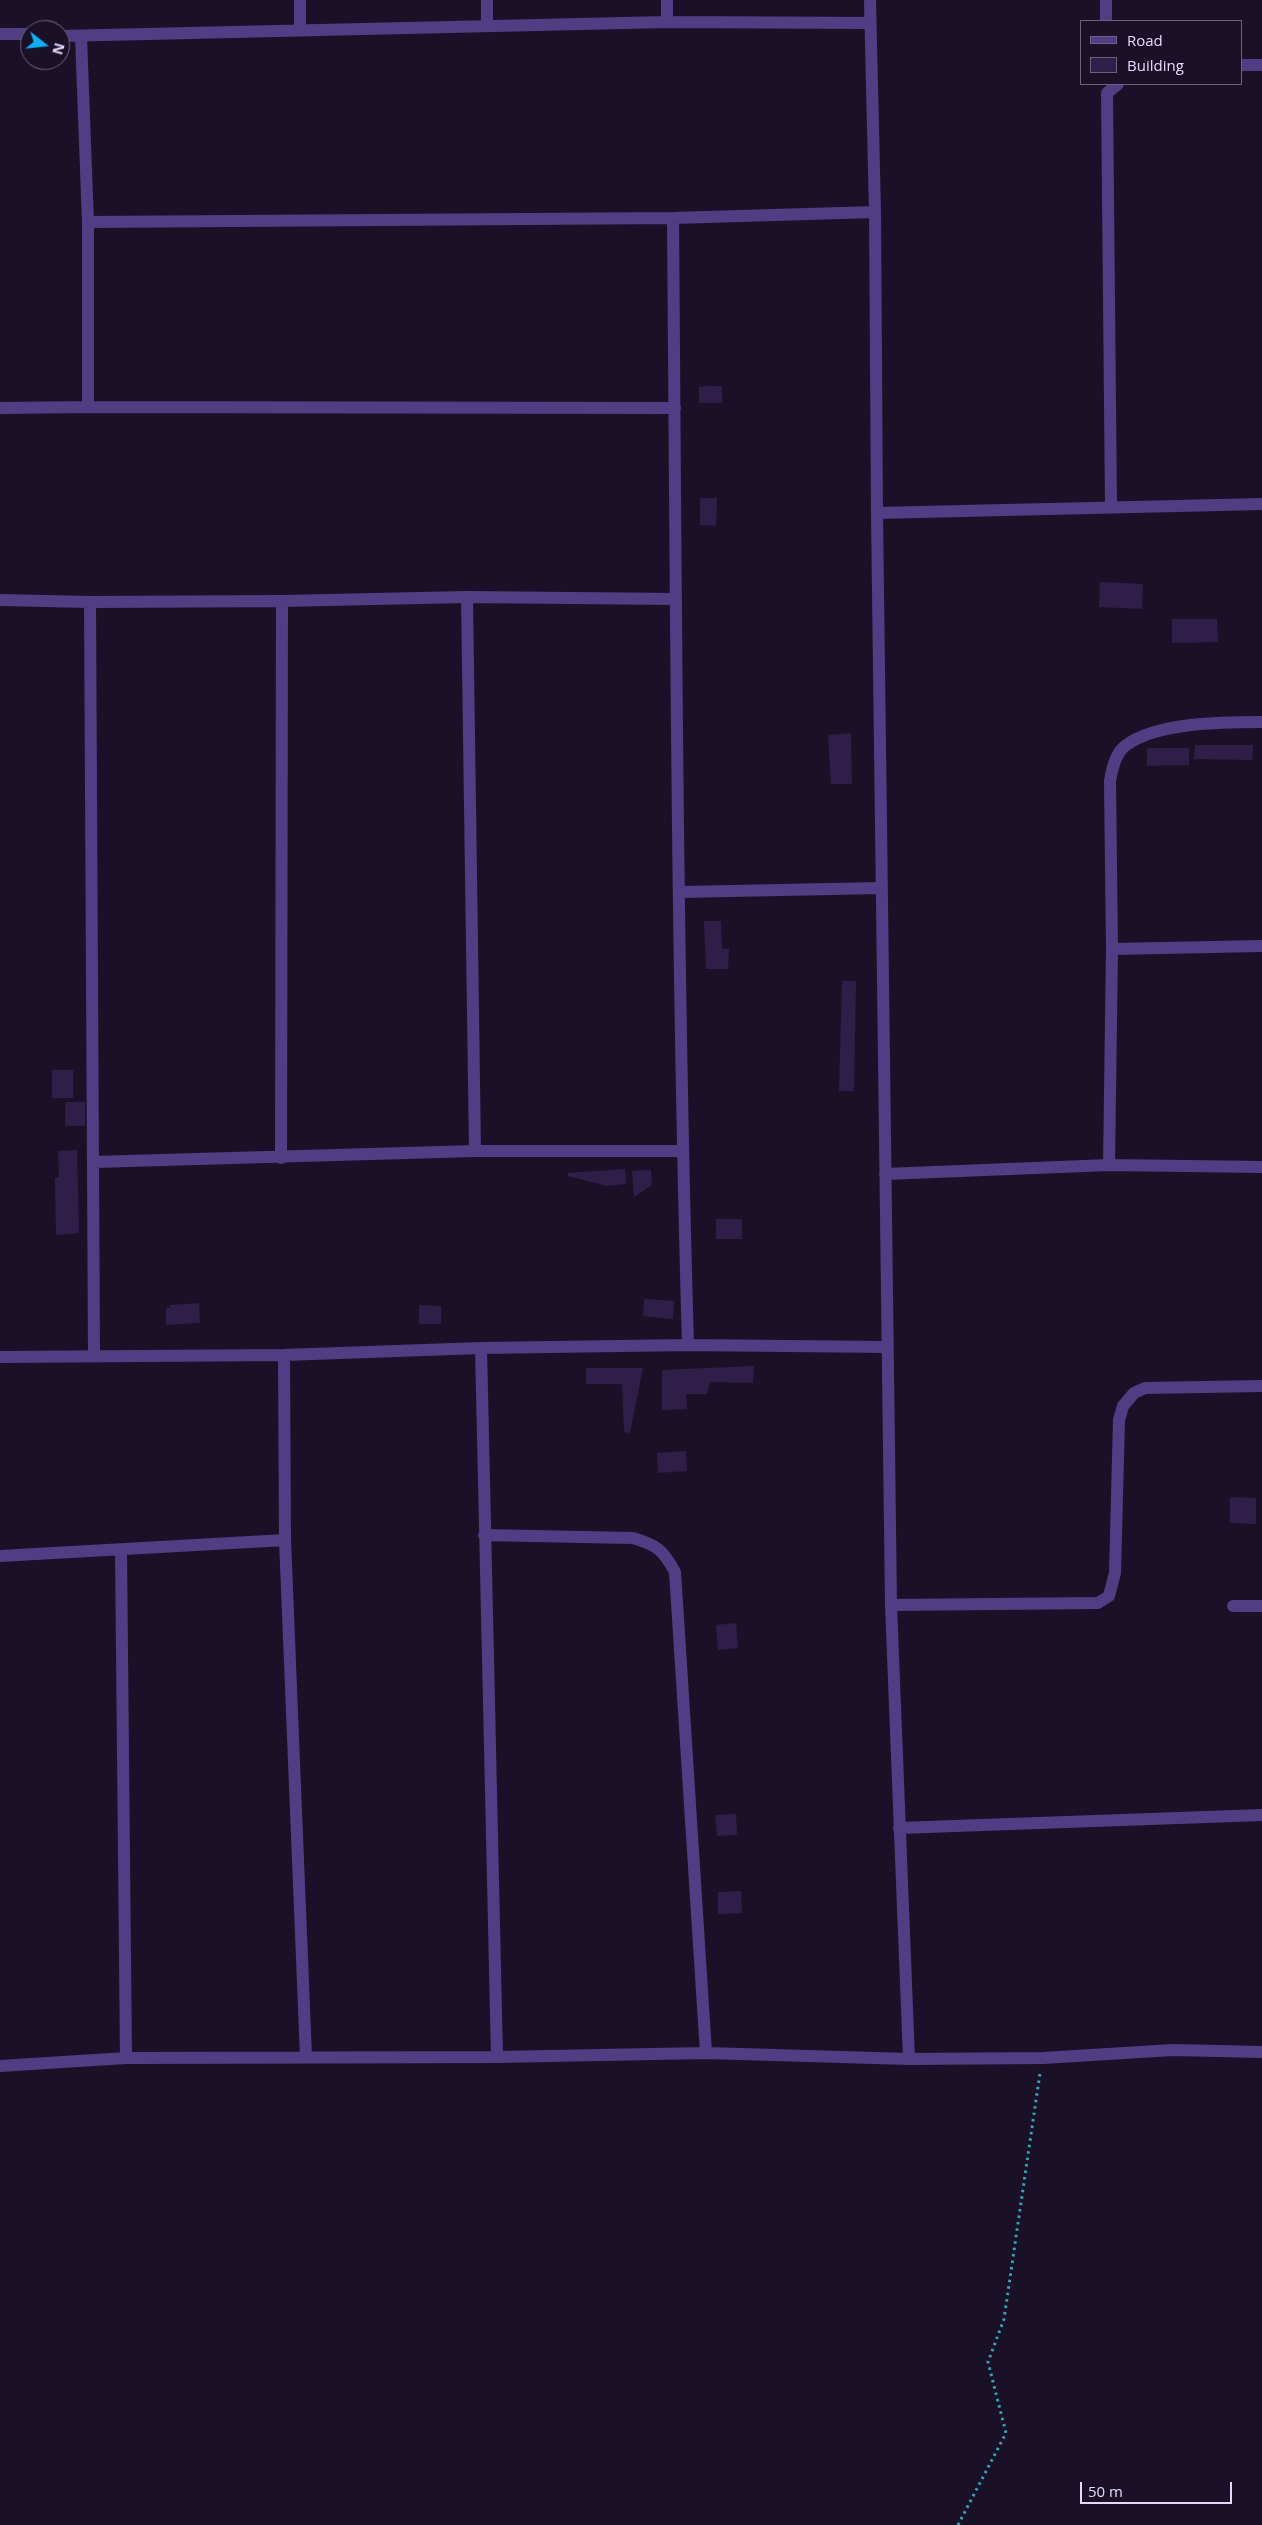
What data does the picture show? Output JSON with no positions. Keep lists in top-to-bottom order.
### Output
{
  "legend": ["Road", "Building"],
  "scale_bar": "50 m",
  "north": "right"
}
